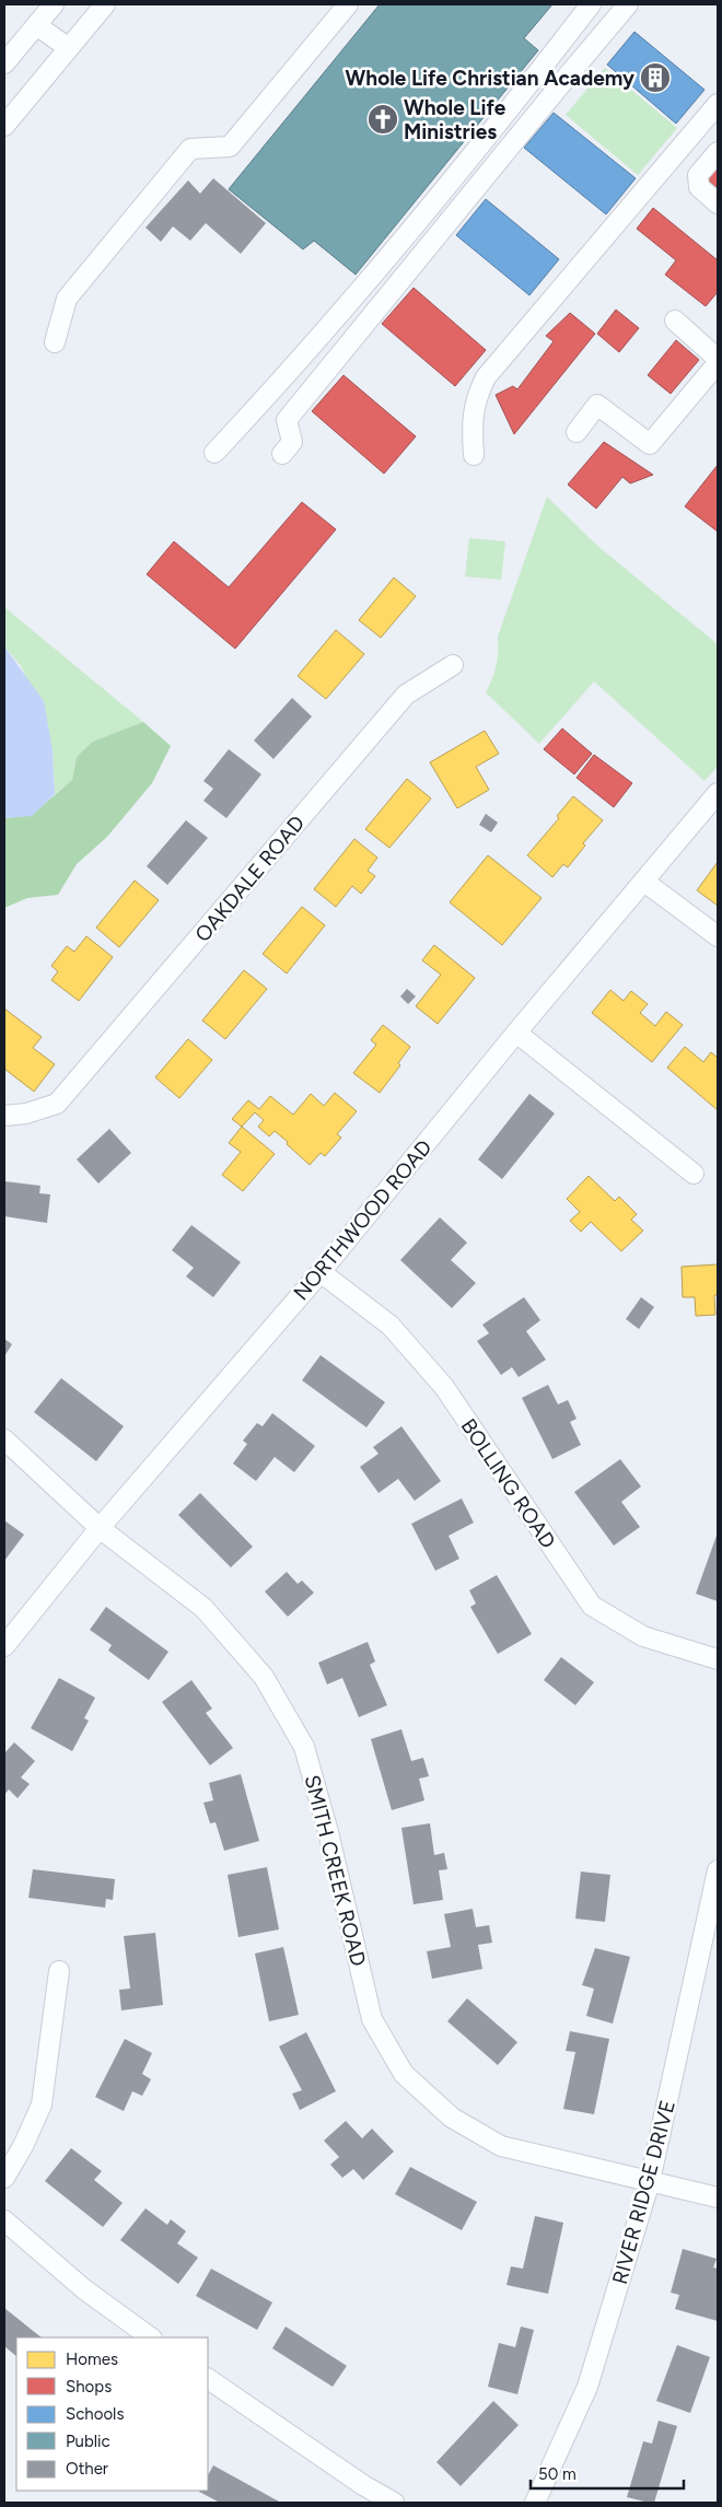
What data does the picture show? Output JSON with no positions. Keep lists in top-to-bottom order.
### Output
{
  "streets": {
    "street": [
      "OAKDALE ROAD",
      "NORTHWOOD ROAD",
      "BOLLING ROAD",
      "SMITH CREEK ROAD",
      "RIVER RIDGE DRIVE"
    ]
  },
  "crossings": [
    ["NORTHWOOD ROAD", "BOLLING ROAD"],
    ["NORTHWOOD ROAD", "SMITH CREEK ROAD"],
    ["SMITH CREEK ROAD", "RIVER RIDGE DRIVE"]
  ],
  "places": {
    "building": ["Whole Life Christian Academy"],
    "church": ["Whole Life Ministries"]
  },
  "legend": [
    "Homes",
    "Shops",
    "Schools",
    "Public",
    "Other"
  ],
  "scale_bar": "50 m"
}
